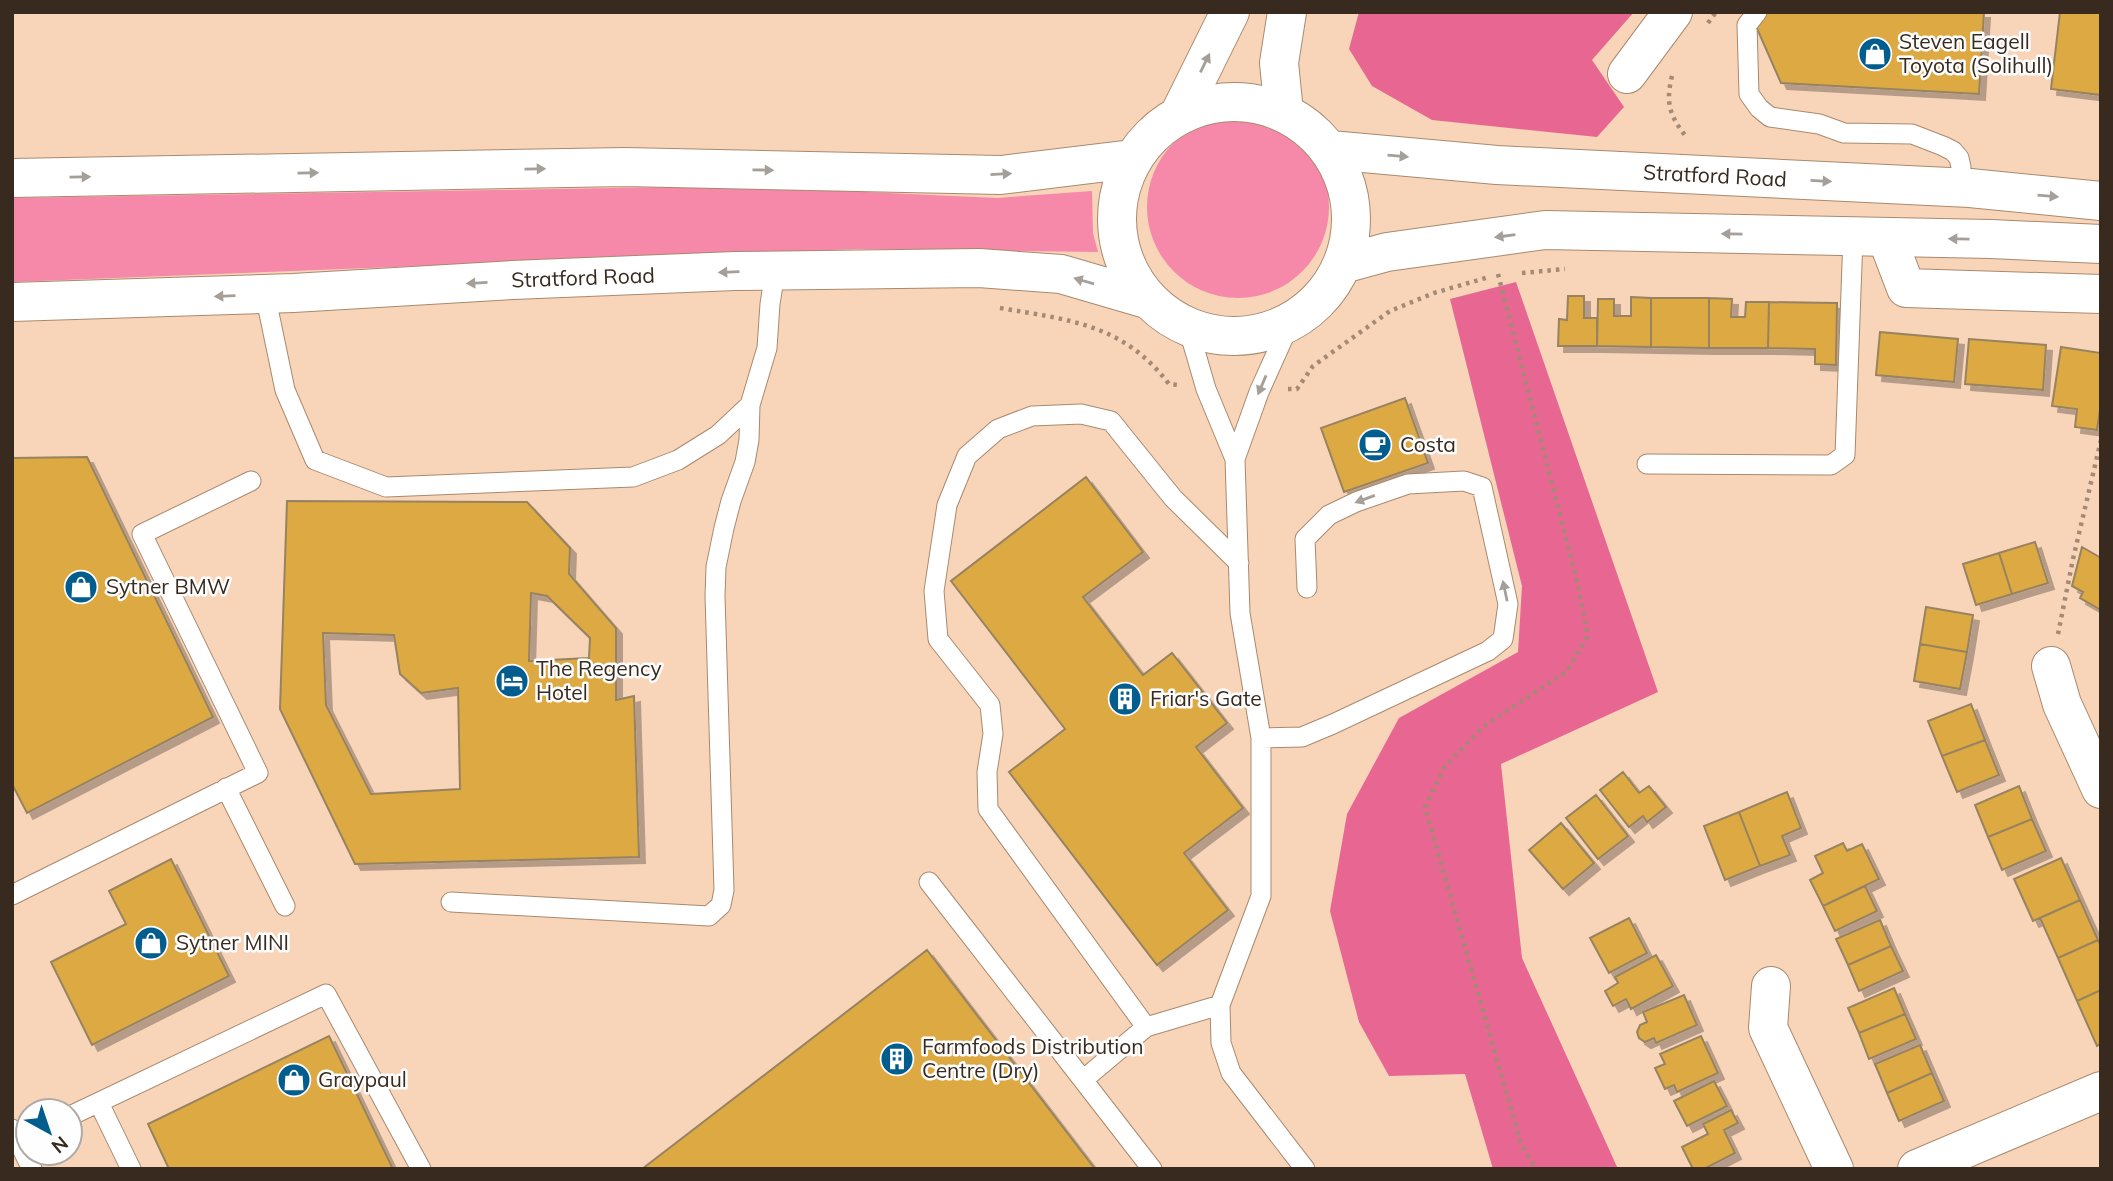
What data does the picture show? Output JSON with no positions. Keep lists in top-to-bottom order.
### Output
{
  "streets": {
    "main road": ["Stratford Road"]
  },
  "places": {
    "shop": [
      "Steven Eagell Toyota (Solihull)",
      "Sytner BMW",
      "Sytner MINI",
      "Graypaul"
    ],
    "cafe": ["Costa"],
    "hotel": ["The Regency Hotel"],
    "building": ["Friar's Gate", "Farmfoods Distribution Centre (Dry)"]
  },
  "north": "bottom right"
}
